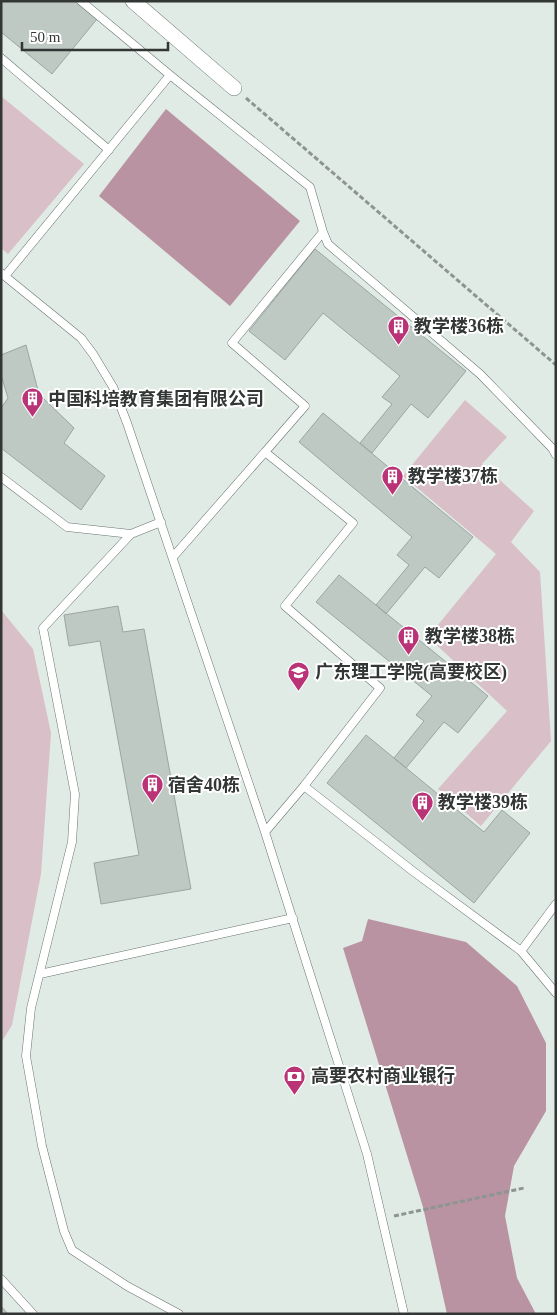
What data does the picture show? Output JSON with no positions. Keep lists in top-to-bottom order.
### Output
{
  "places": {
    "building": [
      "教学楼36栋",
      "中国科培教育集团有限公司",
      "教学楼37栋",
      "教学楼38栋",
      "宿舍40栋",
      "教学楼39栋"
    ],
    "school or university": ["广东理工学院(高要校区)"],
    "bank": ["高要农村商业银行"]
  },
  "scale_bar": "50 m"
}
